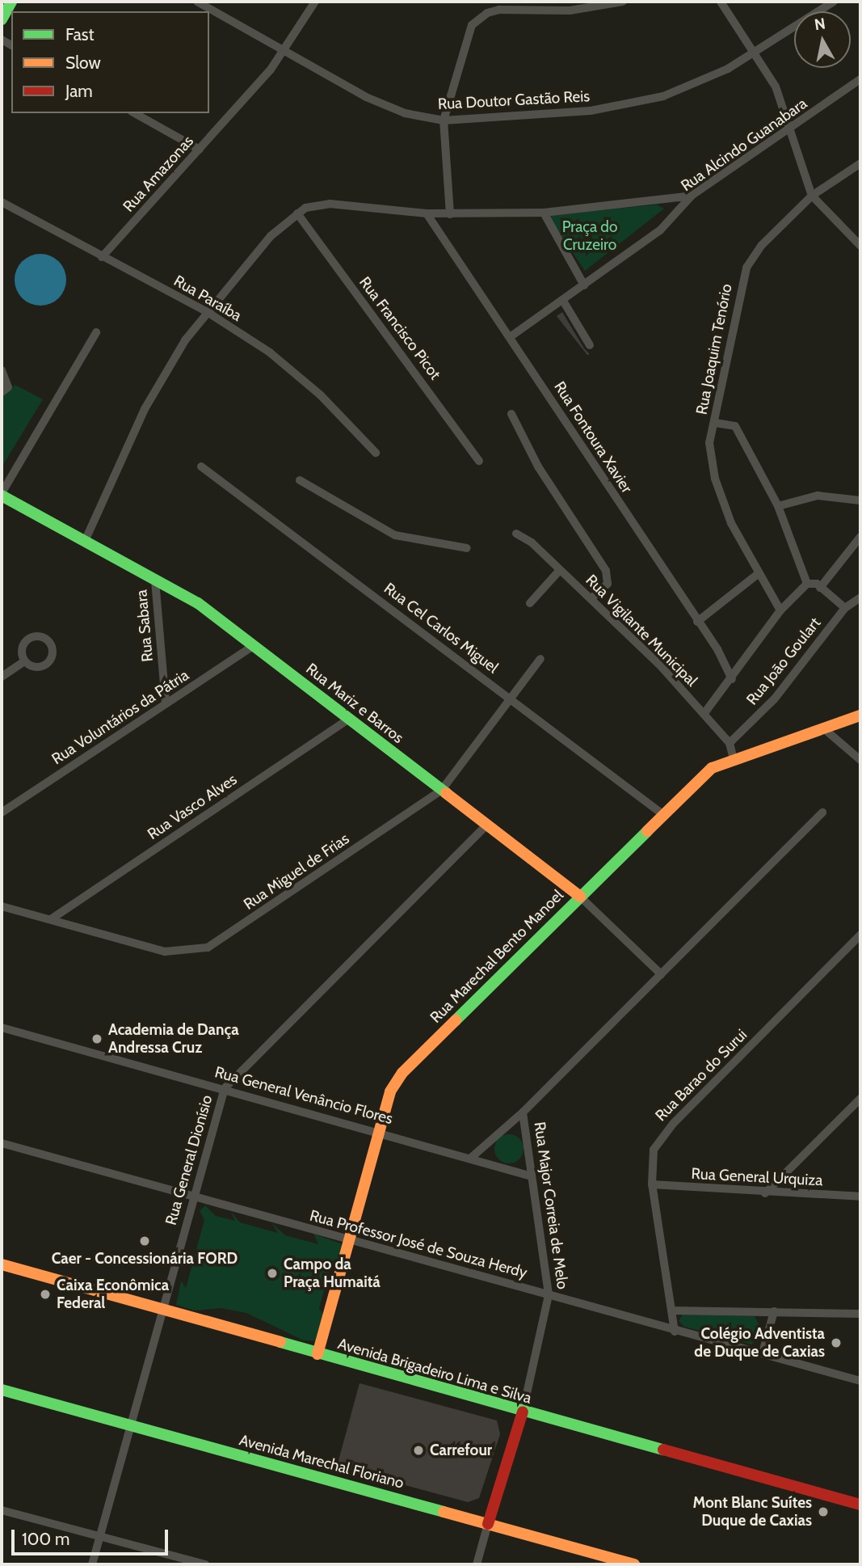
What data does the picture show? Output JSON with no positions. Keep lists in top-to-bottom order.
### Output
{
  "streets": {
    "main road": [
      "Rua Mariz e Barros",
      "Rua Marechal Bento Manoel",
      "Rua Major Correia de Melo",
      "Avenida Brigadeiro Lima e Silva",
      "Avenida Marechal Floriano"
    ],
    "street": [
      "Rua Doutor Gastão Reis",
      "Rua Alcindo Guanabara",
      "Rua Amazonas",
      "Rua Paraíba",
      "Rua Francisco Picot",
      "Rua Joaquim Tenório",
      "Rua Fontoura Xavier",
      "Rua Sabara",
      "Rua Cel Carlos Miguel",
      "Rua Vigilante Municipal",
      "Rua Joāo Goulart",
      "Rua Voluntários da Pátria",
      "Rua Vasco Alves",
      "Rua Miguel de Frias",
      "Rua Barao do Surui",
      "Rua General Venâncio Flores",
      "Rua General Dionísio",
      "Rua General Urquiza",
      "Rua Professor José de Souza Herdy"
    ]
  },
  "crossings": [
    ["Rua Doutor Gastão Reis", "Rua Amazonas"],
    ["Rua Alcindo Guanabara", "Rua Fontoura Xavier"],
    ["Rua Amazonas", "Rua Paraíba"],
    ["Rua Sabara", "Rua Mariz e Barros"],
    ["Rua Sabara", "Rua Voluntários da Pátria"],
    ["Rua Cel Carlos Miguel", "Rua Miguel de Frias"],
    ["Rua Cel Carlos Miguel", "Rua Marechal Bento Manoel"],
    ["Rua Vigilante Municipal", "Rua Joāo Goulart"],
    ["Rua Vigilante Municipal", "Rua Marechal Bento Manoel"],
    ["Rua Mariz e Barros", "Rua Voluntários da Pátria"],
    ["Rua Mariz e Barros", "Rua Vasco Alves"],
    ["Rua Mariz e Barros", "Rua Miguel de Frias"],
    ["Rua Mariz e Barros", "Rua Marechal Bento Manoel"],
    ["Rua Mariz e Barros", "Rua General Dionísio"],
    ["Rua Mariz e Barros", "Rua Major Correia de Melo"],
    ["Rua Vasco Alves", "Rua Miguel de Frias"],
    ["Rua Marechal Bento Manoel", "Rua General Venâncio Flores"],
    ["Rua Marechal Bento Manoel", "Rua Professor José de Souza Herdy"],
    ["Rua Marechal Bento Manoel", "Avenida Brigadeiro Lima e Silva"],
    ["Rua Barao do Surui", "Rua General Urquiza"],
    ["Rua Barao do Surui", "Rua Professor José de Souza Herdy"],
    ["Rua General Venâncio Flores", "Rua General Dionísio"],
    ["Rua General Venâncio Flores", "Rua Major Correia de Melo"],
    ["Rua General Dionísio", "Rua Professor José de Souza Herdy"],
    ["Rua General Dionísio", "Avenida Brigadeiro Lima e Silva"],
    ["Rua General Dionísio", "Avenida Marechal Floriano"],
    ["Rua Major Correia de Melo", "Rua Professor José de Souza Herdy"],
    ["Rua Major Correia de Melo", "Avenida Brigadeiro Lima e Silva"],
    ["Rua Major Correia de Melo", "Avenida Marechal Floriano"]
  ],
  "parks": ["Praça do Cruzeiro"],
  "places": [
    "Academia de Dança Andressa Cruz",
    "Caer - Concessionária FORD",
    "Campo da Praça Humaitá",
    "Caixa Econômica Federal",
    "Colégio Adventista de Duque de Caxias",
    "Carrefour",
    "Mont Blanc Suítes Duque de Caxias"
  ],
  "legend": ["Fast", "Slow", "Jam"],
  "scale_bar": "100 m",
  "north": "top"
}
